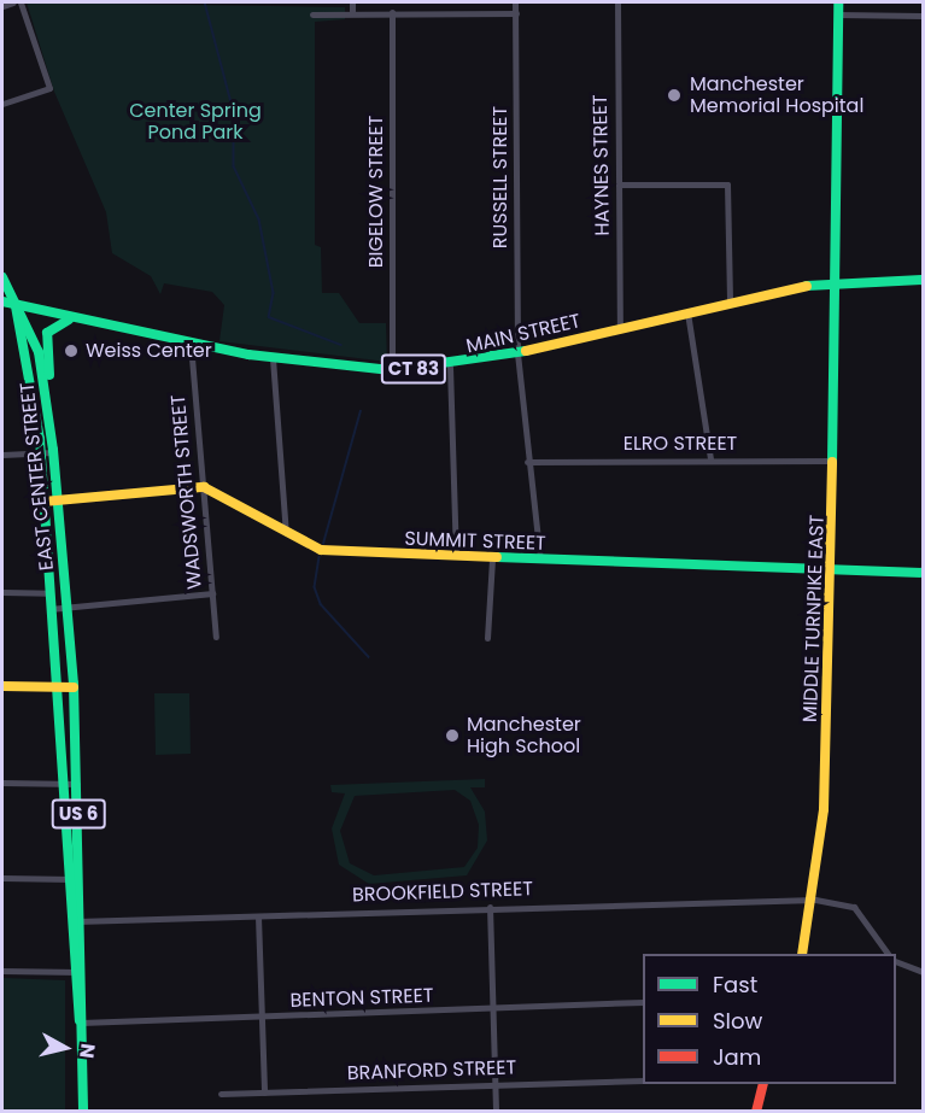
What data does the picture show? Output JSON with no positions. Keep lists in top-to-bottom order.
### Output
{
  "streets": {
    "main road": [
      "MAIN STREET",
      "CT 83",
      "EAST CENTER STREET",
      "SUMMIT STREET",
      "MIDDLE TURNPIKE EAST",
      "US 6"
    ],
    "street": [
      "HAYNES STREET",
      "RUSSELL STREET",
      "BIGELOW STREET",
      "ELRO STREET",
      "WADSWORTH STREET",
      "BROOKFIELD STREET",
      "BENTON STREET",
      "BRANFORD STREET"
    ]
  },
  "crossings": [
    ["HAYNES STREET", "MAIN STREET"],
    ["RUSSELL STREET", "MAIN STREET"],
    ["RUSSELL STREET", "ELRO STREET"],
    ["RUSSELL STREET", "SUMMIT STREET"],
    ["BIGELOW STREET", "MAIN STREET"],
    ["MAIN STREET", "EAST CENTER STREET"],
    ["MAIN STREET", "WADSWORTH STREET"],
    ["MAIN STREET", "MIDDLE TURNPIKE EAST"],
    ["MAIN STREET", "US 6"],
    ["ELRO STREET", "MIDDLE TURNPIKE EAST"],
    ["EAST CENTER STREET", "US 6"],
    ["EAST CENTER STREET", "BROOKFIELD STREET"],
    ["EAST CENTER STREET", "BENTON STREET"],
    ["WADSWORTH STREET", "SUMMIT STREET"],
    ["SUMMIT STREET", "MIDDLE TURNPIKE EAST"],
    ["MIDDLE TURNPIKE EAST", "BROOKFIELD STREET"]
  ],
  "parks": ["Center Spring Pond Park"],
  "places": ["Manchester Memorial Hospital", "Weiss Center", "Manchester High School"],
  "legend": ["Fast", "Slow", "Jam"],
  "north": "right"
}
